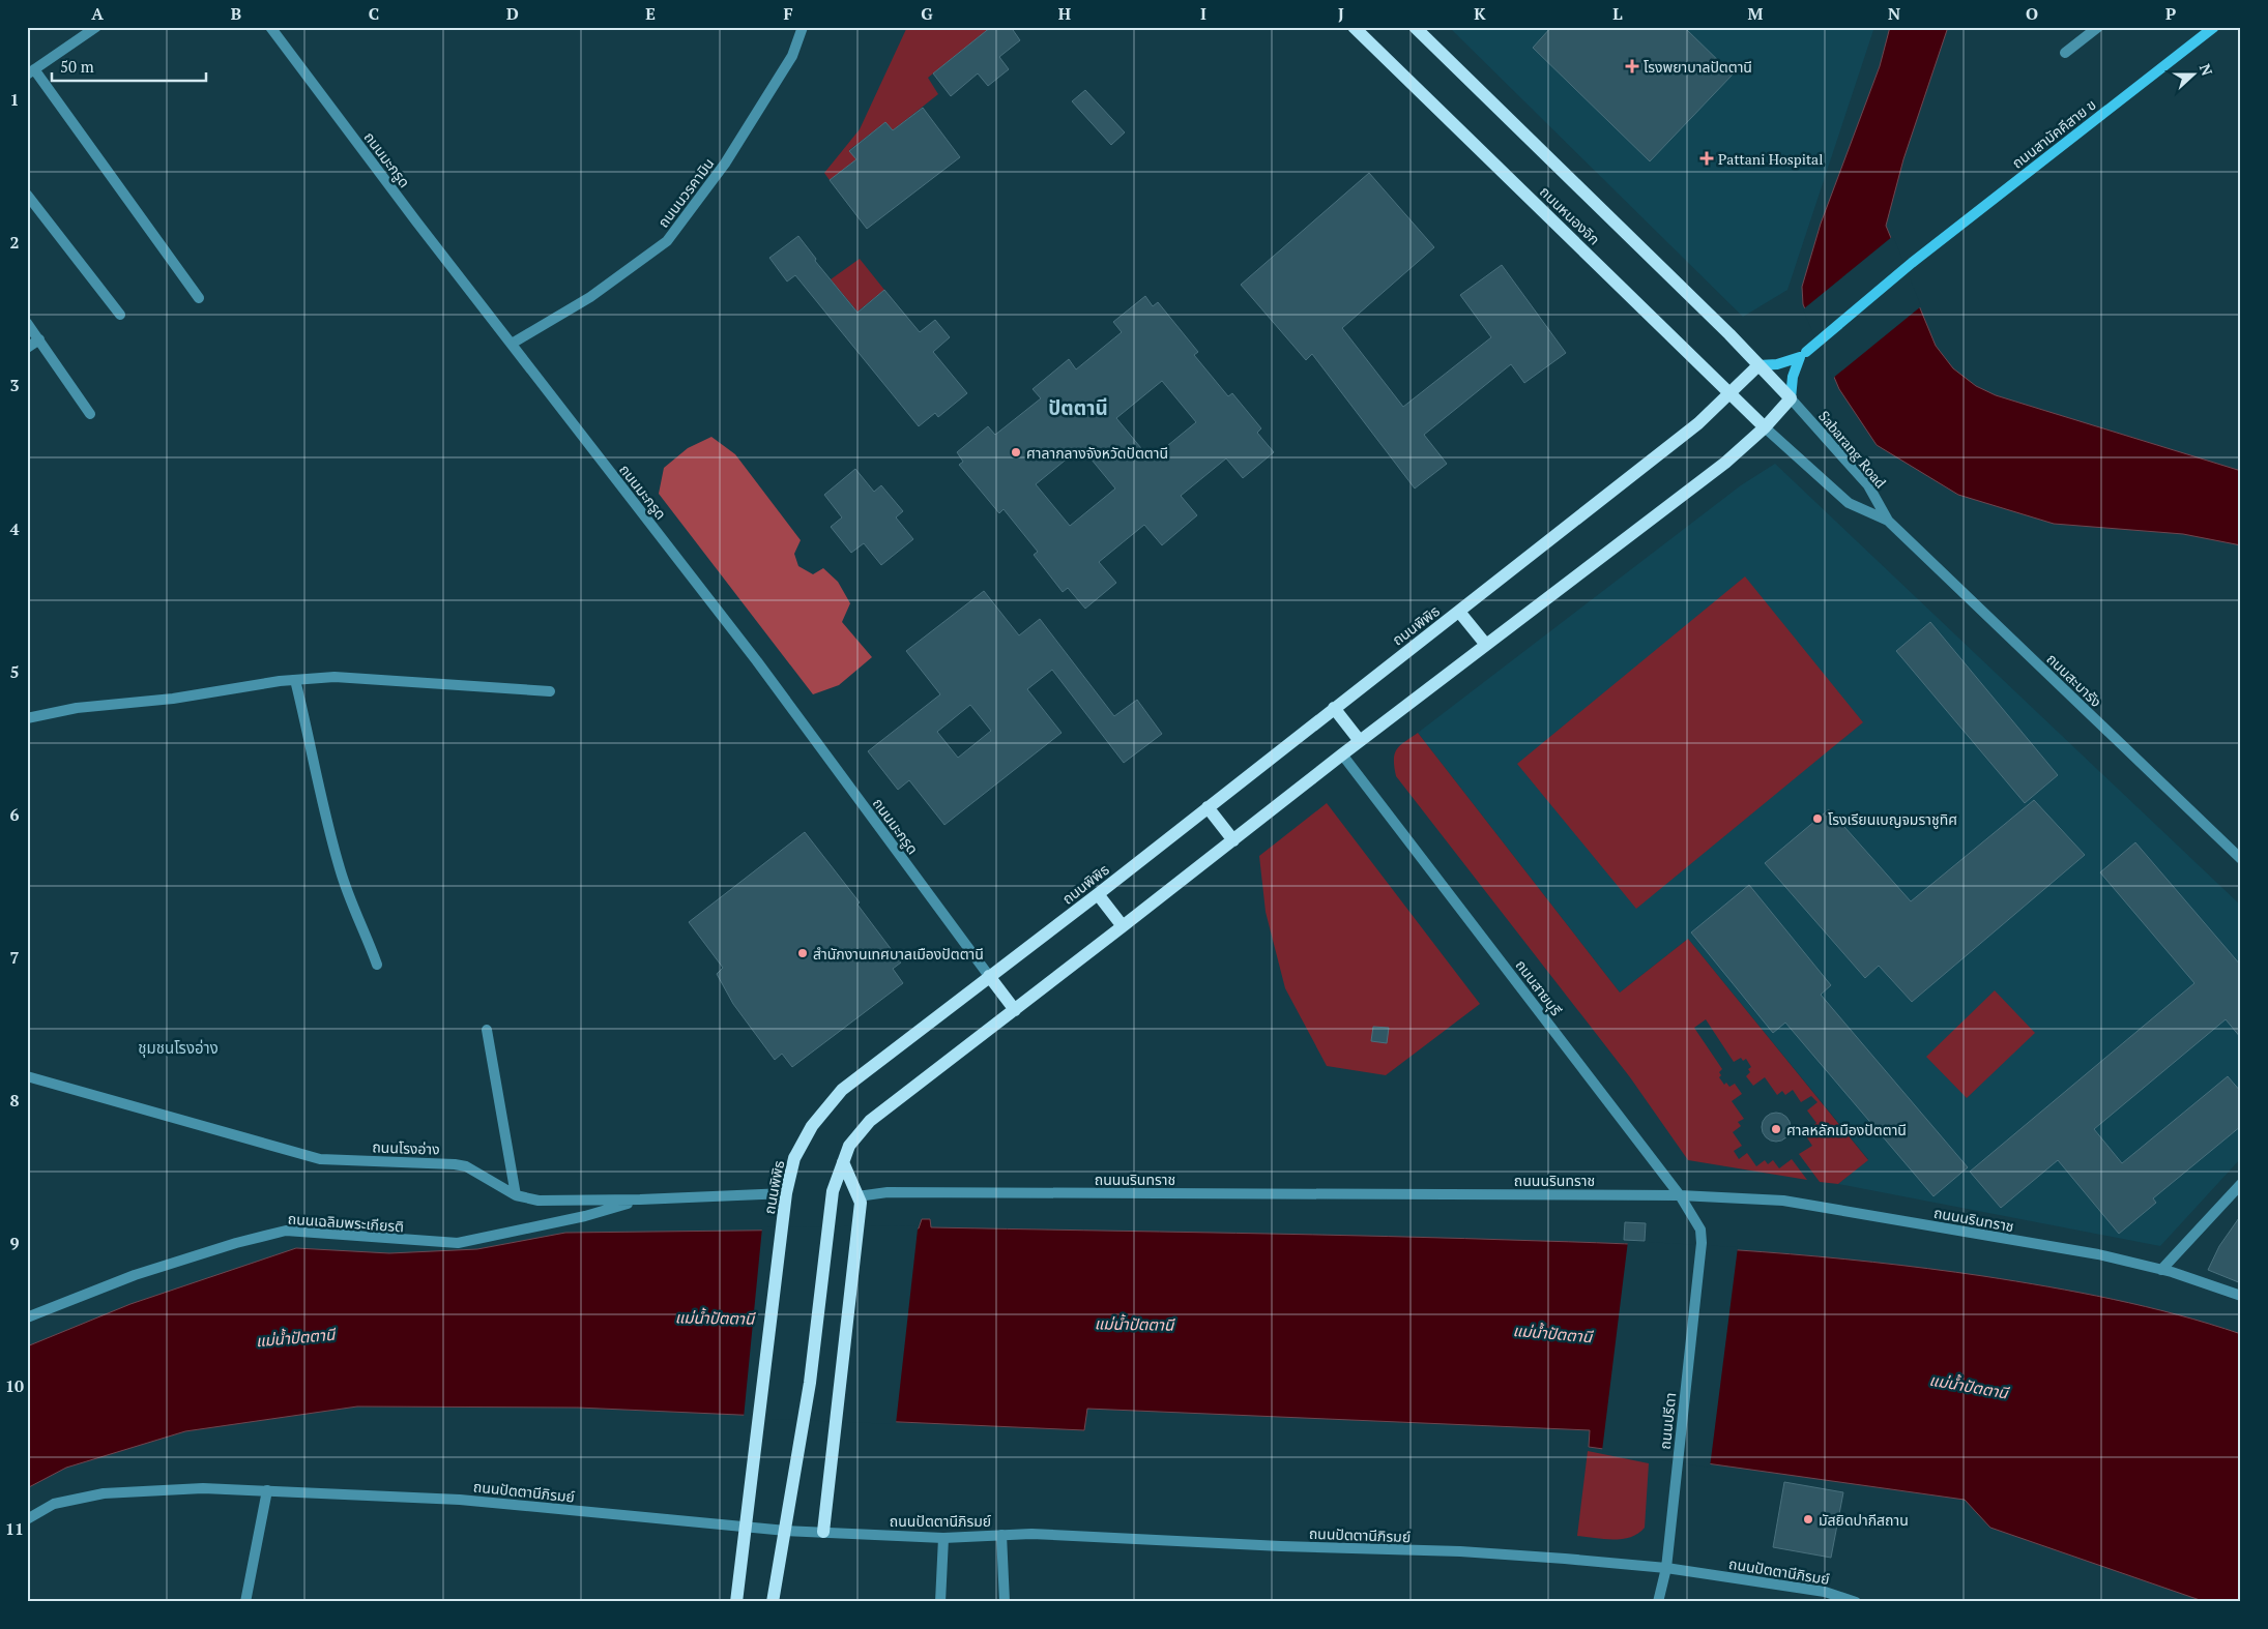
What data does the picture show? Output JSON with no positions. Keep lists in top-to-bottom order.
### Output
{
  "streets": {
    "main road": ["ถนนสามัคคีสาย ข", "ถนนหนองจิก", "ถนนพิพิธ"],
    "street": [
      "ถนนมะกรูด",
      "ถนนนวรคามิน",
      "Sabarang Road",
      "ถนนสะบารัง",
      "ถนนสายบุรี",
      "ถนนโรงอ่าง",
      "ถนนนรินทราช",
      "ถนนเฉลิมพระเกียรติ",
      "ถนนปรีดา",
      "ถนนปัตตานีภิรมย์"
    ]
  },
  "crossings": [
    ["ถนนมะกรูด", "ถนนนวรคามิน"],
    ["ถนนมะกรูด", "ถนนพิพิธ"],
    ["ถนนหนองจิก", "Sabarang Road"],
    ["ถนนหนองจิก", "ถนนพิพิธ"],
    ["Sabarang Road", "ถนนสะบารัง"],
    ["ถนนพิพิธ", "ถนนโรงอ่าง"],
    ["ถนนพิพิธ", "ถนนปัตตานีภิรมย์"],
    ["ถนนสายบุรี", "ถนนนรินทราช"],
    ["ถนนสายบุรี", "ถนนปรีดา"],
    ["ถนนโรงอ่าง", "ถนนเฉลิมพระเกียรติ"],
    ["ถนนปรีดา", "ถนนปัตตานีภิรมย์"]
  ],
  "districts": ["ปัตตานี", "ชุมชนโรงอ่าง"],
  "water": ["แม่น้ำปัตตานี"],
  "places": {
    "health": ["โรงพยาบาลปัตตานี", "Pattani Hospital"],
    "other": [
      "ศาลากลางจังหวัดปัตตานี",
      "โรงเรียนเบญจมราชูทิศ",
      "สำนักงานเทศบาลเมืองปัตตานี",
      "ศาลหลักเมืองปัตตานี",
      "มัสยิดปากีสถาน"
    ]
  },
  "scale_bar": "50 m",
  "north": "right",
  "grid": {
    "columns": [
      "A",
      "B",
      "C",
      "D",
      "E",
      "F",
      "G",
      "H",
      "I",
      "J",
      "K",
      "L",
      "M",
      "N",
      "O",
      "P"
    ],
    "rows": [
      "1",
      "2",
      "3",
      "4",
      "5",
      "6",
      "7",
      "8",
      "9",
      "10",
      "11"
    ]
  }
}
